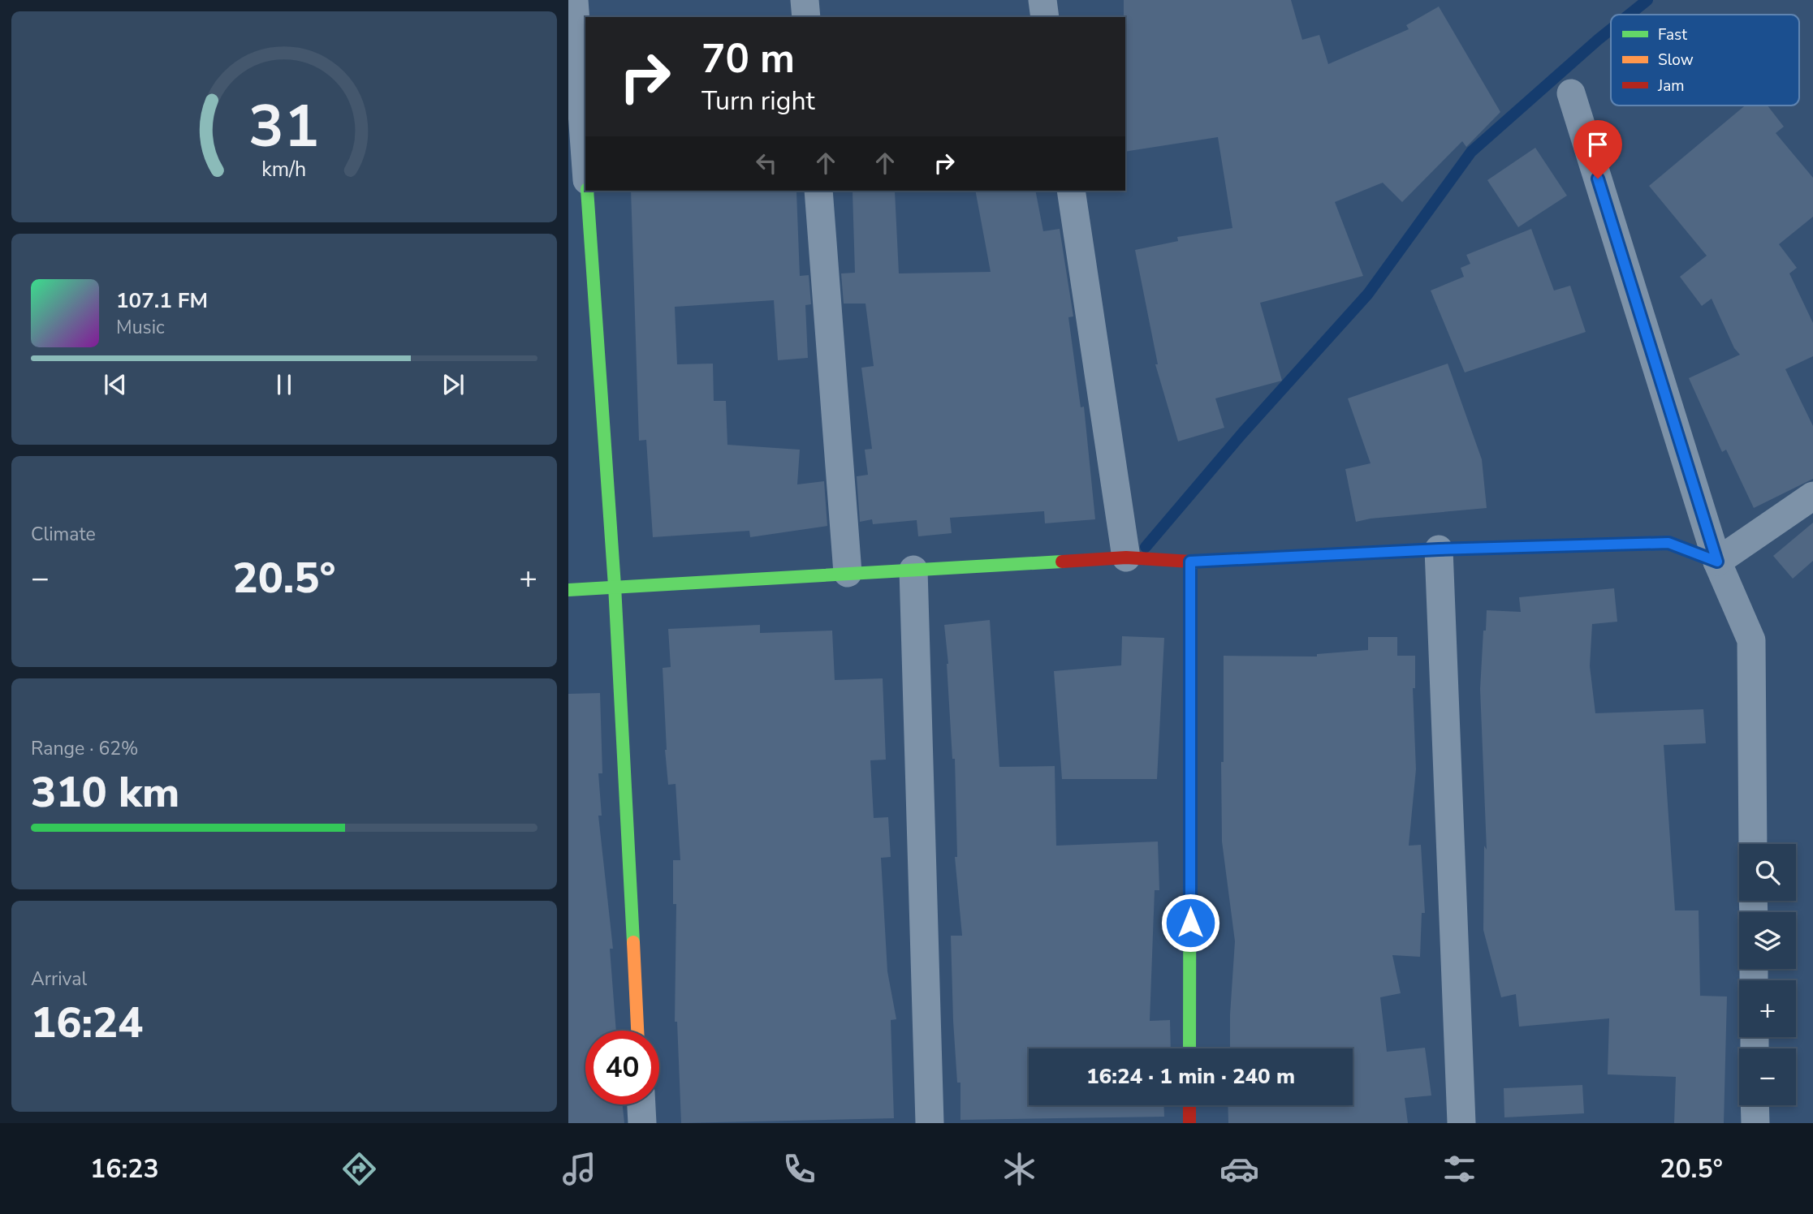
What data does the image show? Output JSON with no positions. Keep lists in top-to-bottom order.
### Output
{
  "legend": ["Fast", "Slow", "Jam"],
  "page": {
    "turn": ["70 m", "Turn right"],
    "song": ["107.1 FM", "Music"],
    "tile": [
      "Climate",
      ["Range · 62%", "310 km"],
      ["Arrival", "16:24"]
    ],
    "heat": ["−", "20.5°", "+"],
    "map_buttons": ["+", "−"],
    "limit": "40",
    "trip": "16:24 · 1 min · 240 m",
    "tabs": ["16:23", "20.5°"],
    "gauge": ["31", "km/h"]
  }
}
